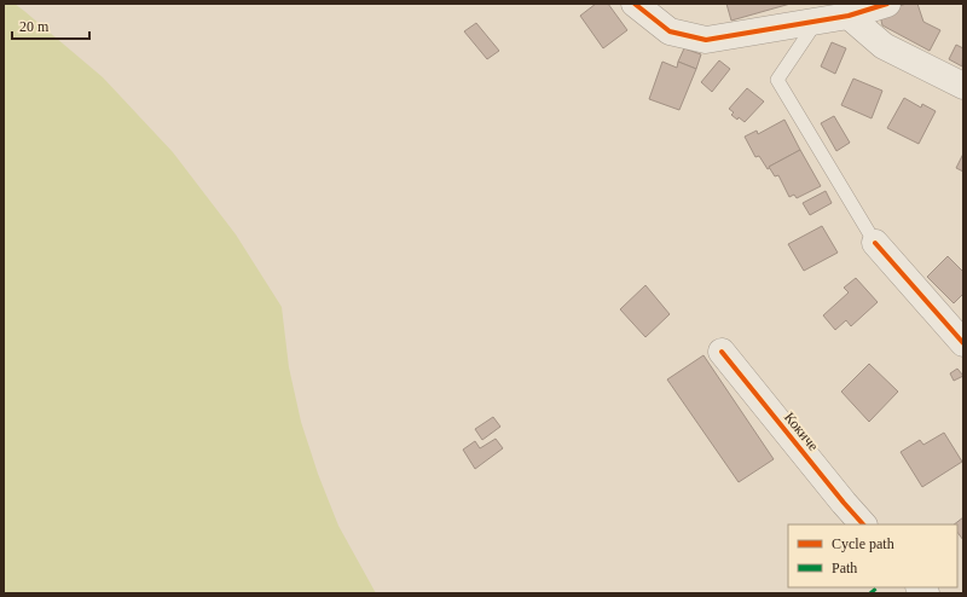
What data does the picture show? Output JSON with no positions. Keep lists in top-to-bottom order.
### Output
{
  "streets": {
    "street": ["Кокиче"]
  },
  "legend": ["Cycle path", "Path"],
  "scale_bar": "20 m"
}
